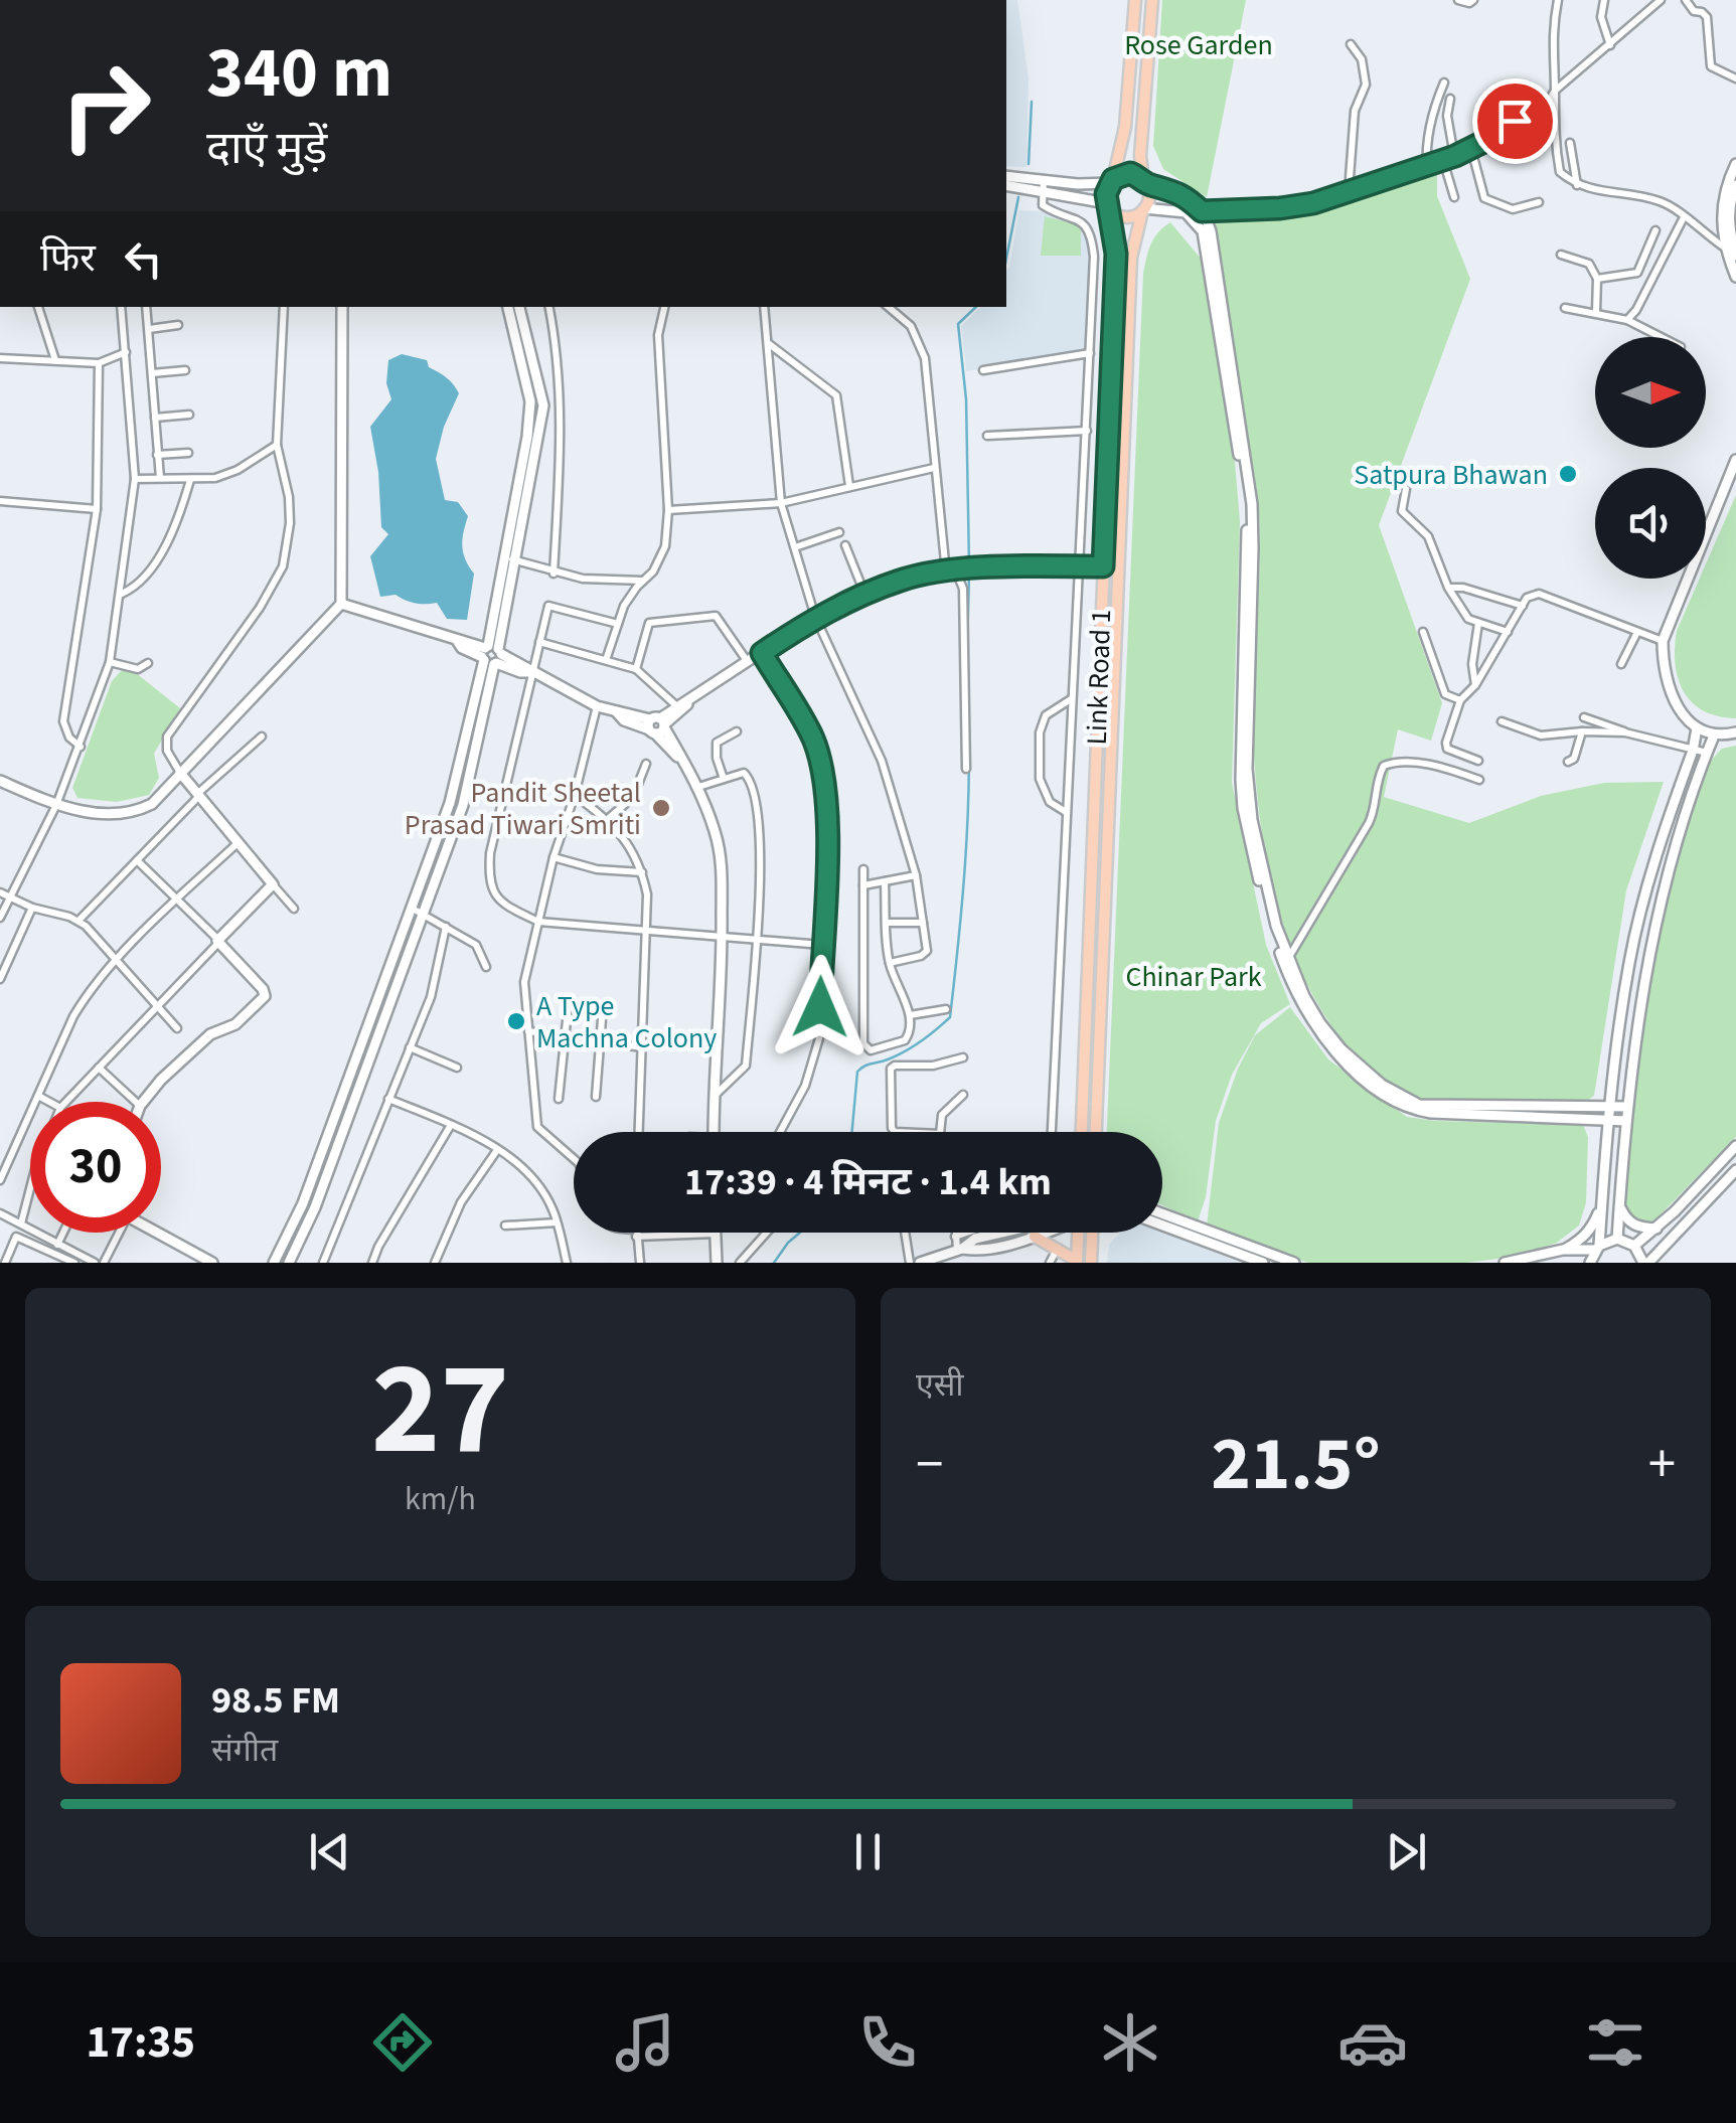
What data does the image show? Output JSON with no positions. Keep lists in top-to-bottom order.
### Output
{
  "streets": {
    "main road": ["Link Road 1"]
  },
  "parks": ["Rose Garden", "Chinar Park"],
  "places": ["Satpura Bhawan", "Pandit Sheetal Prasad Tiwari Smriti", "A Type Machna Colony"],
  "north": "right",
  "page": {
    "turn": ["340 m", "दाएँ मुड़ें"],
    "then": "फिर",
    "limit": "30",
    "trip": "17:39 · 4 मिनट · 1.4 km",
    "tile": [
      ["27", "km/h"],
      "एसी"
    ],
    "heat": ["−", "21.5°", "+"],
    "song": ["98.5 FM", "संगीत"],
    "tabs": "17:35"
  }
}
